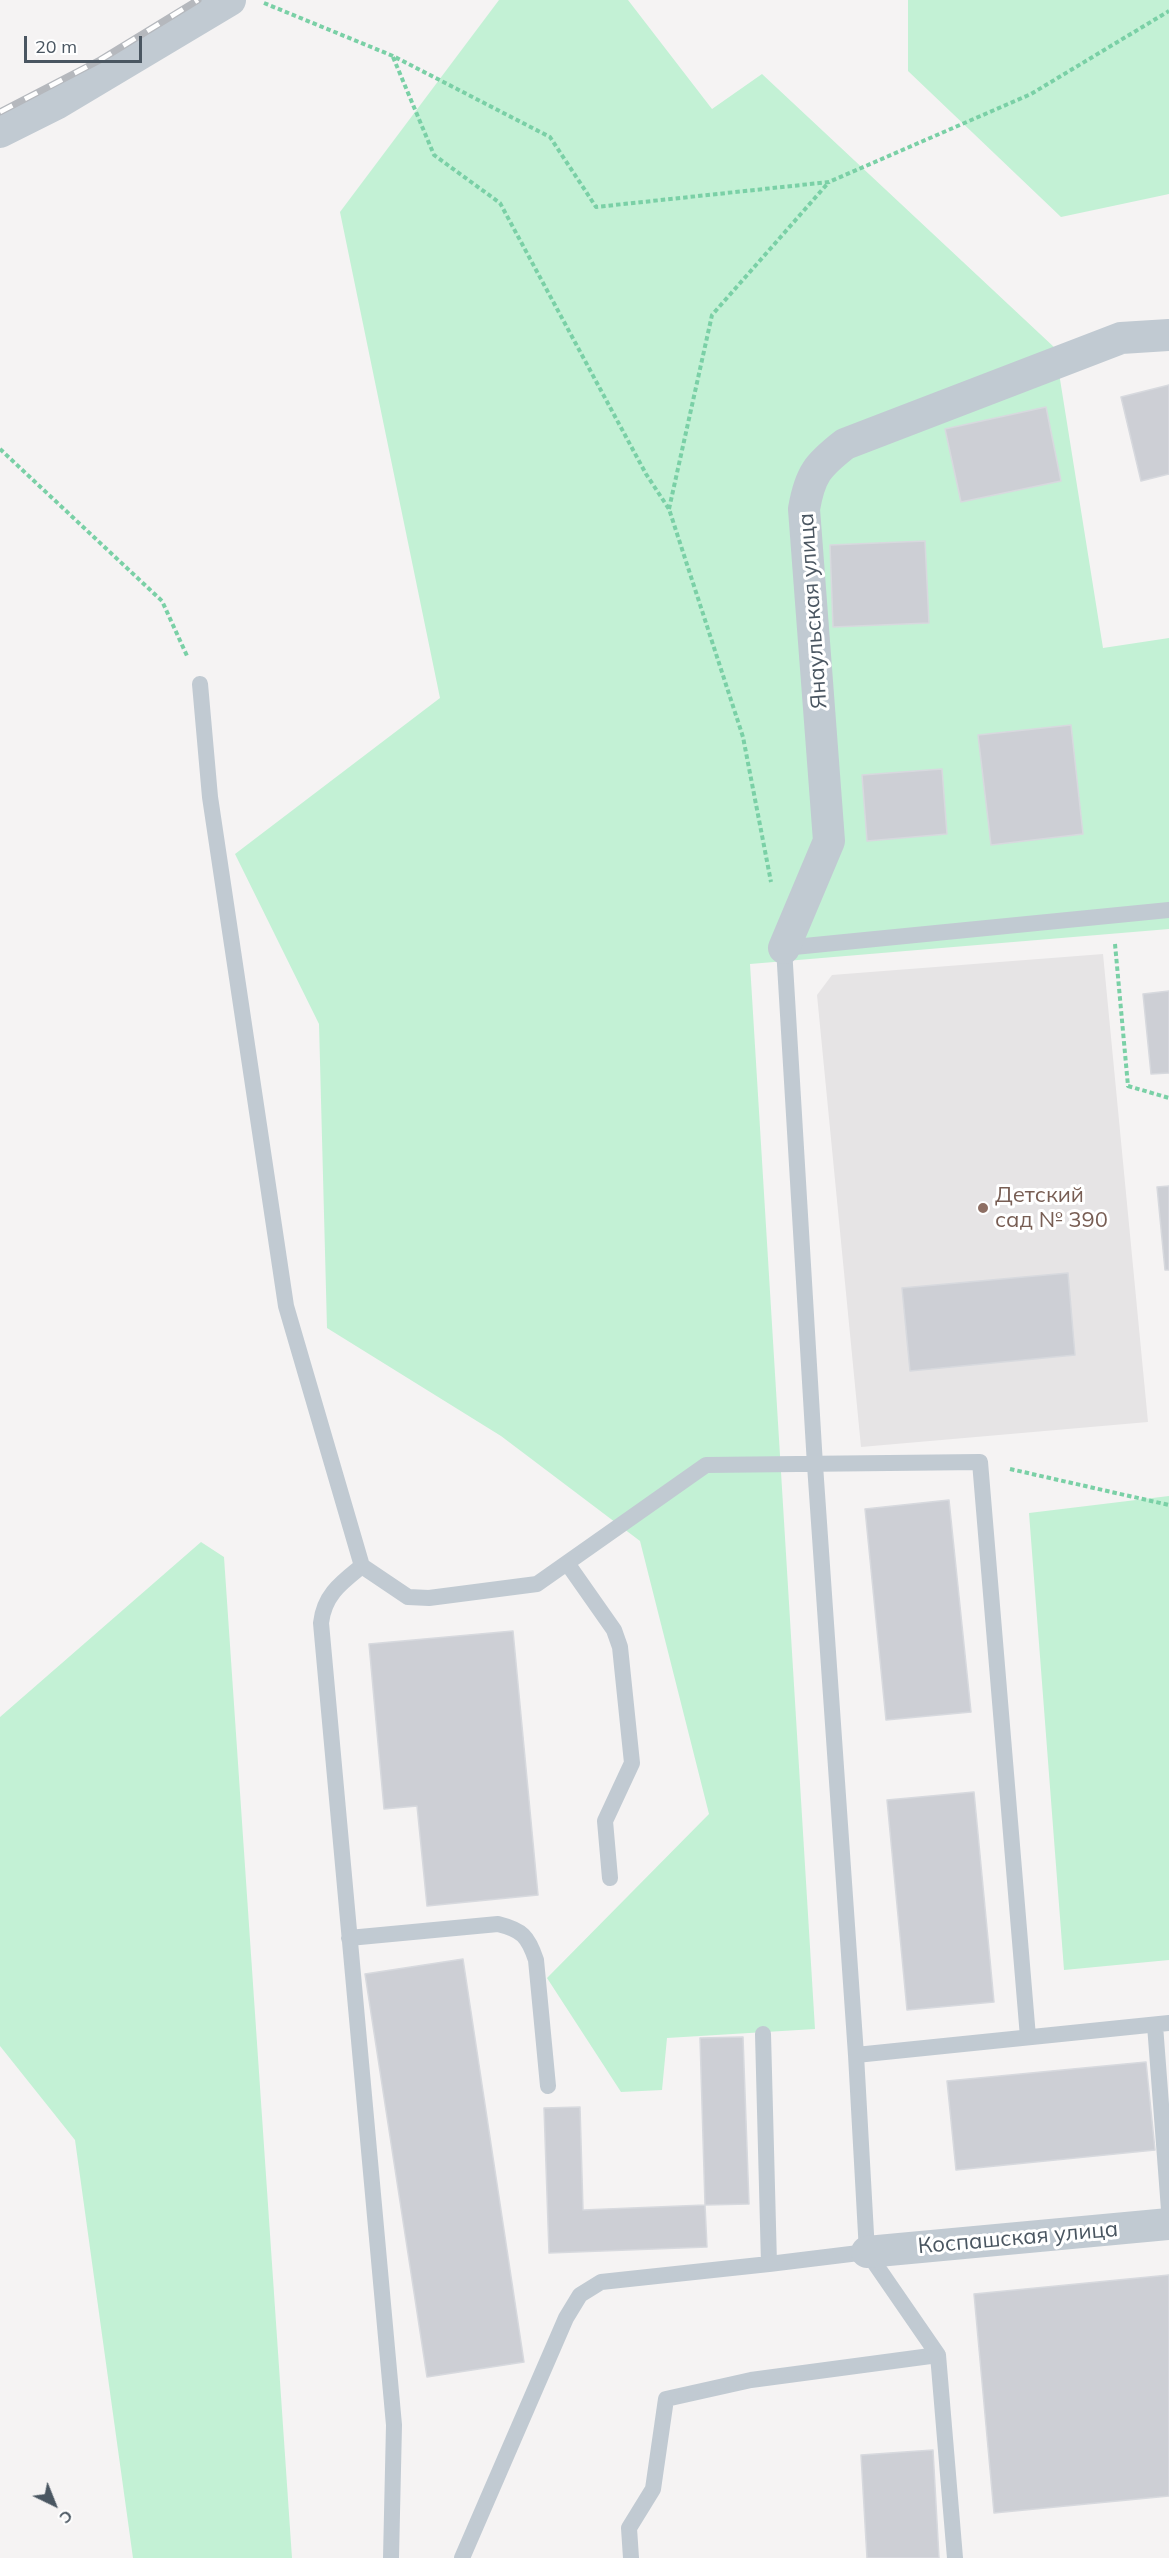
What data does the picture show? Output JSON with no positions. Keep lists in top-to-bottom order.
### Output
{
  "streets": {
    "street": ["Янаульская улица", "Коспашская улица"]
  },
  "places": ["Детский сад № 390"],
  "scale_bar": "20 m",
  "north": "bottom right"
}
